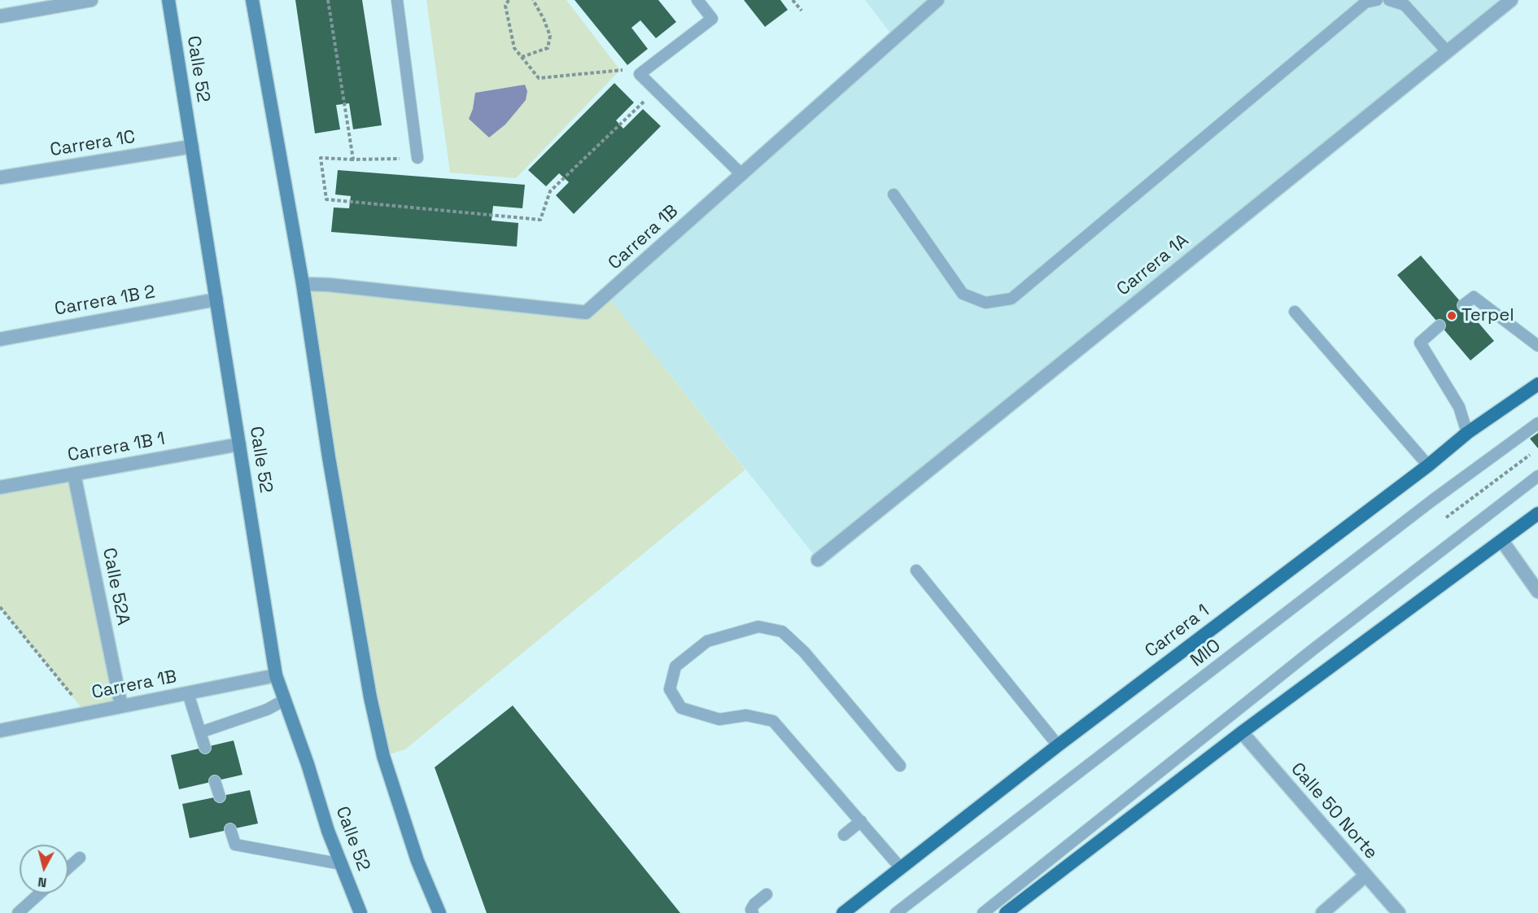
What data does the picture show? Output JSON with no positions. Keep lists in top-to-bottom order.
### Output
{
  "streets": {
    "main road": ["Calle 52", "Carrera 1"],
    "street": [
      "Carrera 1C",
      "Carrera 1B",
      "Carrera 1A",
      "Carrera 1B 2",
      "Carrera 1B 1",
      "Calle 52A",
      "Calle 50 Norte"
    ],
    "lane": ["MIO"]
  },
  "crossings": [
    ["Calle 52", "Carrera 1C"],
    ["Calle 52", "Carrera 1B"],
    ["Calle 52", "Carrera 1B 2"],
    ["Calle 52", "Carrera 1B 1"],
    ["Carrera 1B", "Calle 52A"],
    ["Carrera 1B 1", "Calle 52A"]
  ],
  "places": ["Terpel"],
  "north": "bottom"
}
